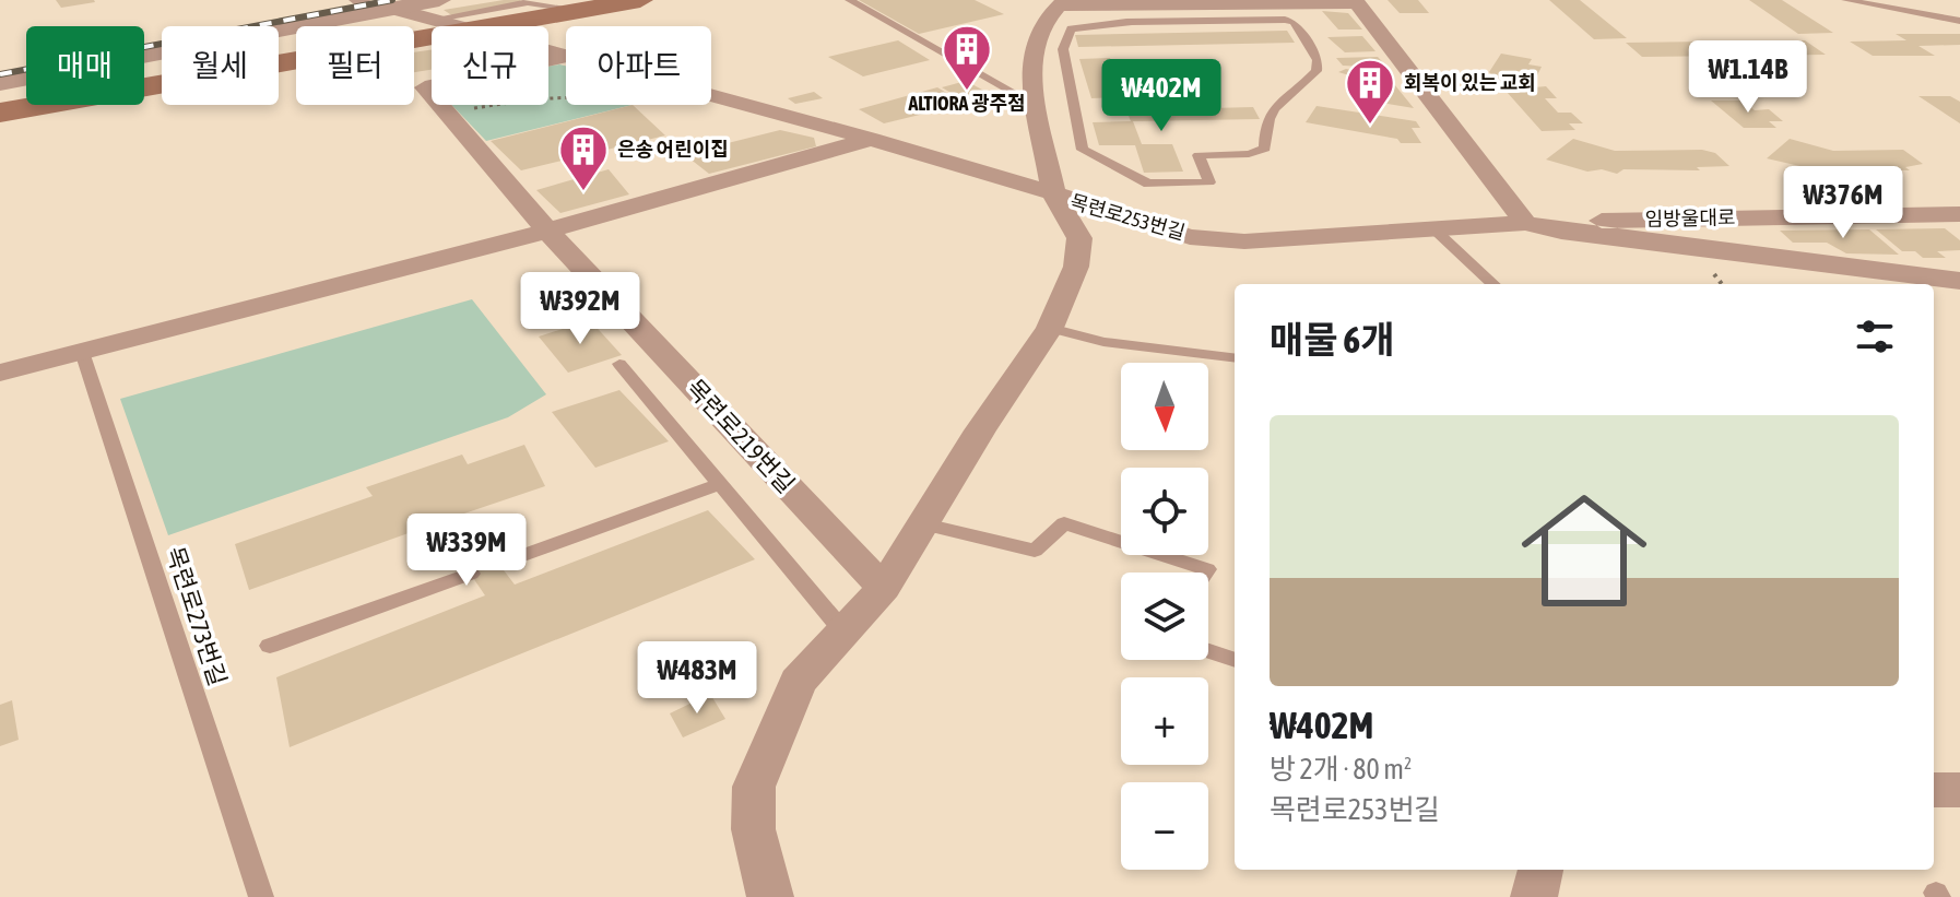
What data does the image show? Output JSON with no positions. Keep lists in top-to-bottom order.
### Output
{
  "streets": {
    "street": ["목련로253번길", "임방울대로", "목련로219번길"],
    "lane": ["목련로273번길"]
  },
  "crossings": [
    ["목련로253번길", "임방울대로"]
  ],
  "places": {
    "building": ["ALTIORA 광주점", "회복이 있는 교회", "은송 어린이집"]
  },
  "north": "bottom",
  "page": {
    "chip": [
      "매매",
      "월세",
      "필터",
      "신규",
      "아파트"
    ],
    "price": [
      "₩1.14B",
      "₩402M",
      "₩376M",
      "₩392M",
      "₩339M",
      "₩483M"
    ],
    "heading": "매물 6개",
    "map_buttons": ["+", "−"],
    "list": [
      {
        "name": "₩402M",
        "note": "방 2개 · 80 m² · 목련로253번길"
      }
    ]
  }
}
